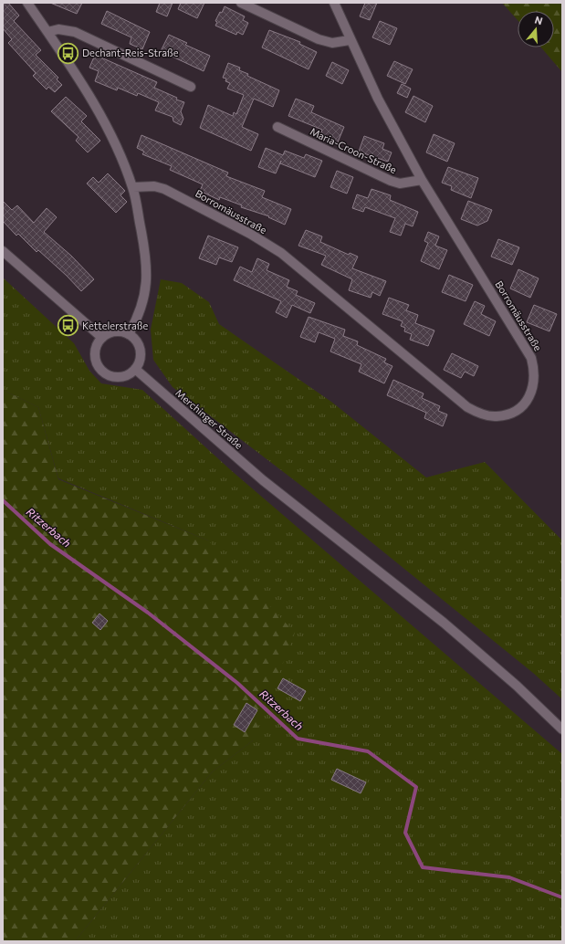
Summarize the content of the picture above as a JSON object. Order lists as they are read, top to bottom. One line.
{"streets":{"street":["Maria-Croon-Straße","Borromäusstraße","Merchinger Straße"]},"crossings":[["Maria-Croon-Straße","Borromäusstraße"]],"water":["Ritzerbach"],"places":{"bus stop":["Dechant-Reis-Straße","Kettelerstraße"]},"north":"top"}
